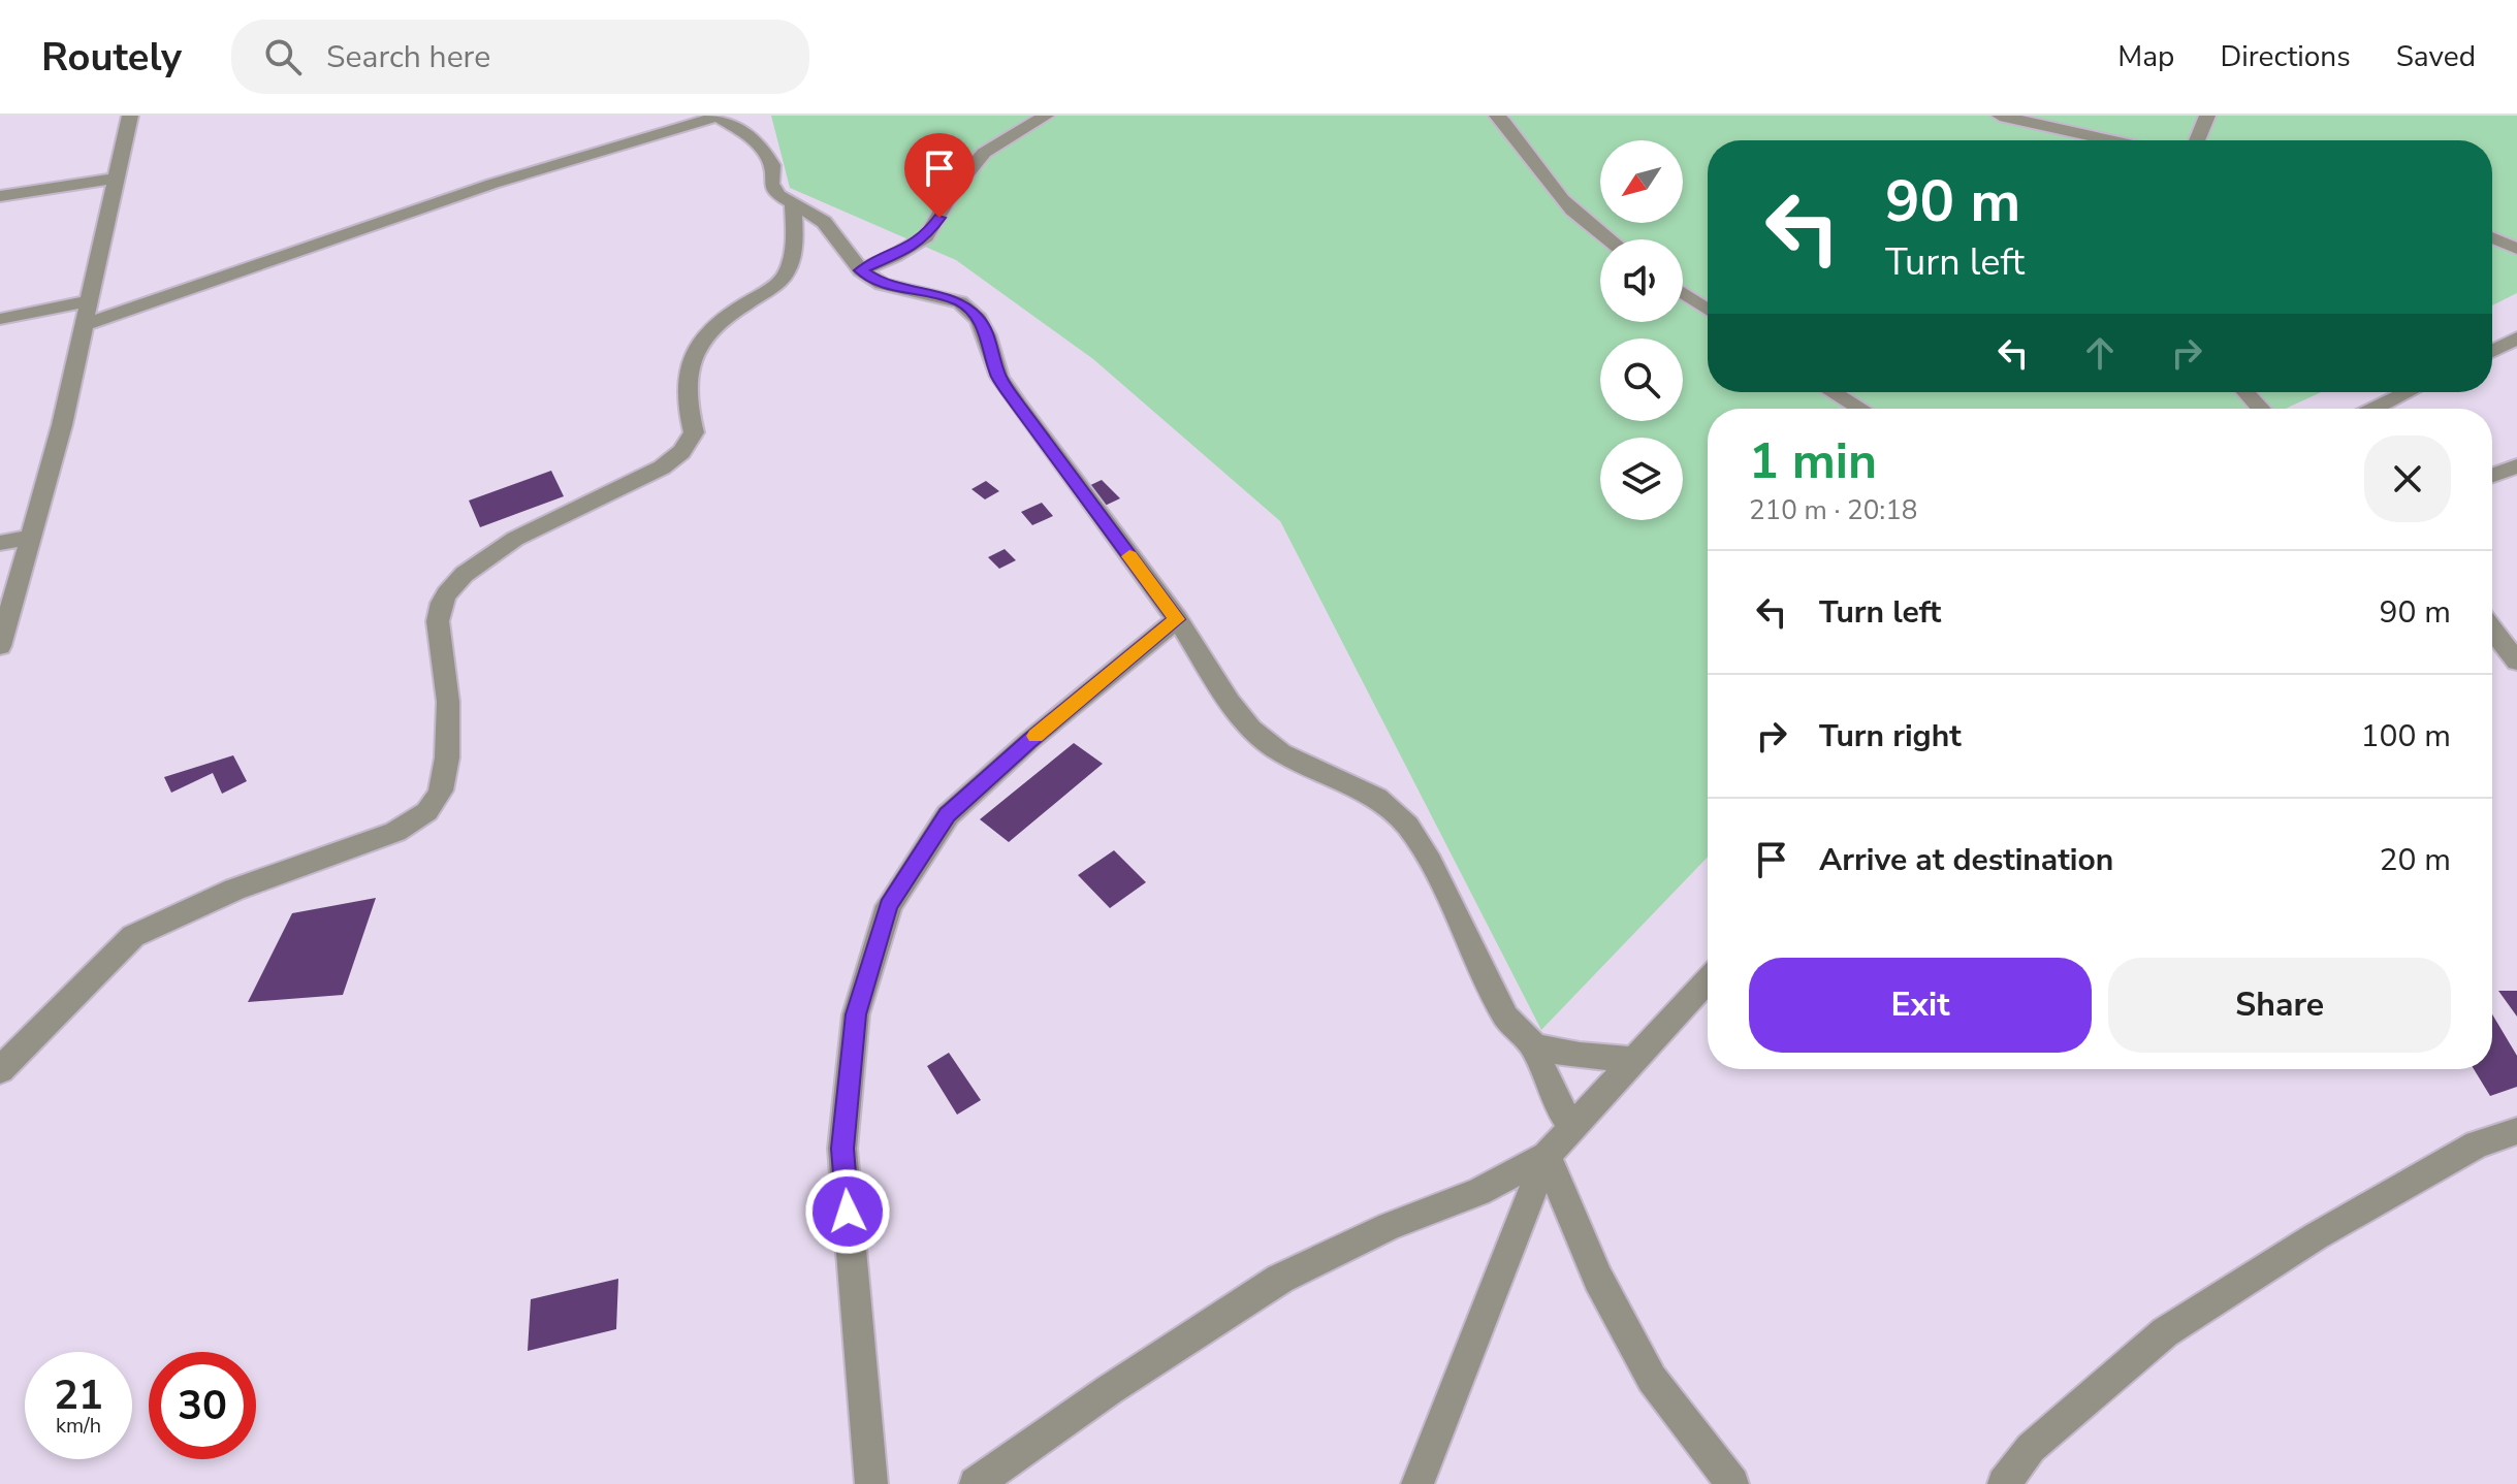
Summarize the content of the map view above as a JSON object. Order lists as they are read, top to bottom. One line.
{"north":"bottom left","page":{"header":"Routely","search":"Search here","nav":["Map","Directions","Saved"],"turn":["90 m","Turn left"],"heading":["1 min","210 m · 20:18"],"list":[{"name":"Turn left","value":"90 m"},{"name":"Turn right","value":"100 m"},{"name":"Arrive at destination","value":"20 m"}],"buttons":["Exit","Share"],"speed":"21 km/h","limit":"30"}}
